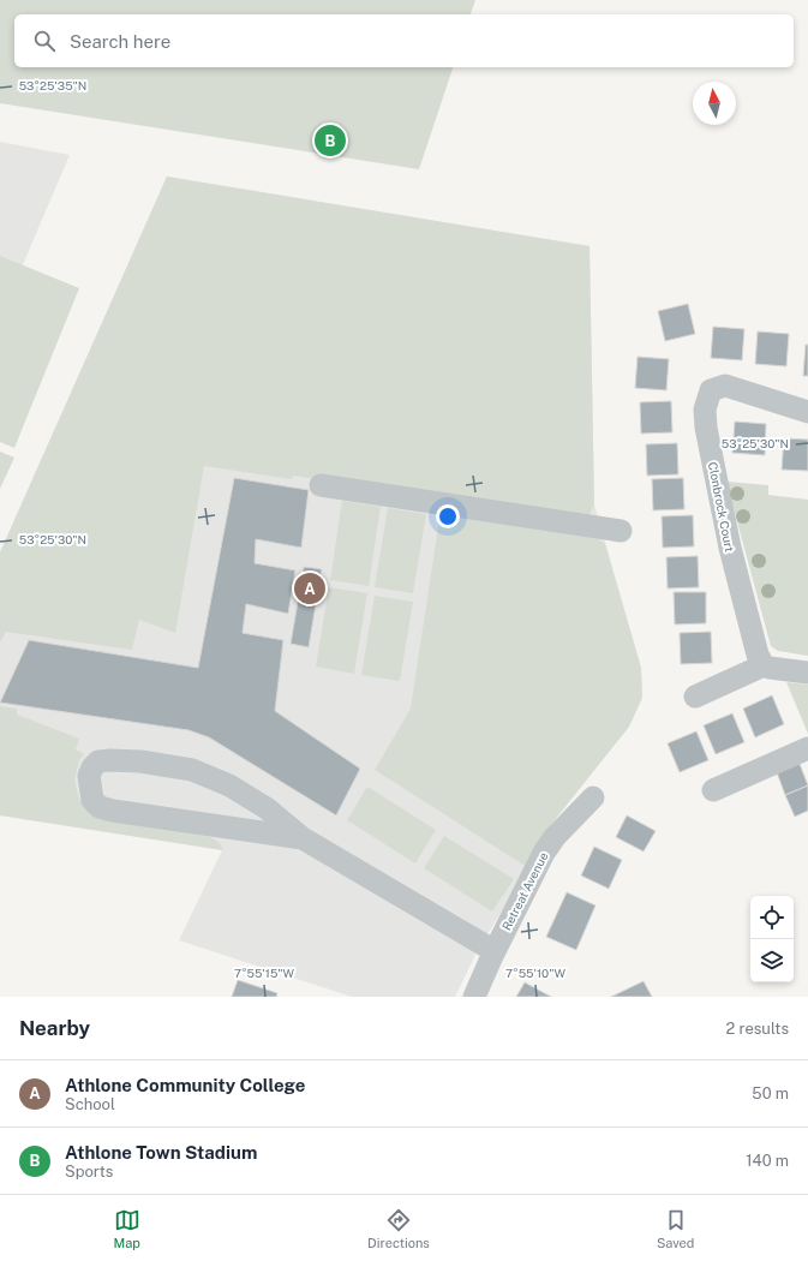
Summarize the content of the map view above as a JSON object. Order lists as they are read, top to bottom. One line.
{"streets":{"street":["Clonbrock Court","Retreat Avenue"]},"north":"top","page":{"search":"Search here","pins":["B","A"],"heading":["Nearby","2 results"],"list":[{"mark":"A","name":"Athlone Community College","note":"School","value":"50 m"},{"mark":"B","name":"Athlone Town Stadium","note":"Sports","value":"140 m"}],"nav":["Map","Directions","Saved"]},"coordinates":["53°25'35\"N","53°25'30\"N","7°55'15\"W","7°55'10\"W"]}
